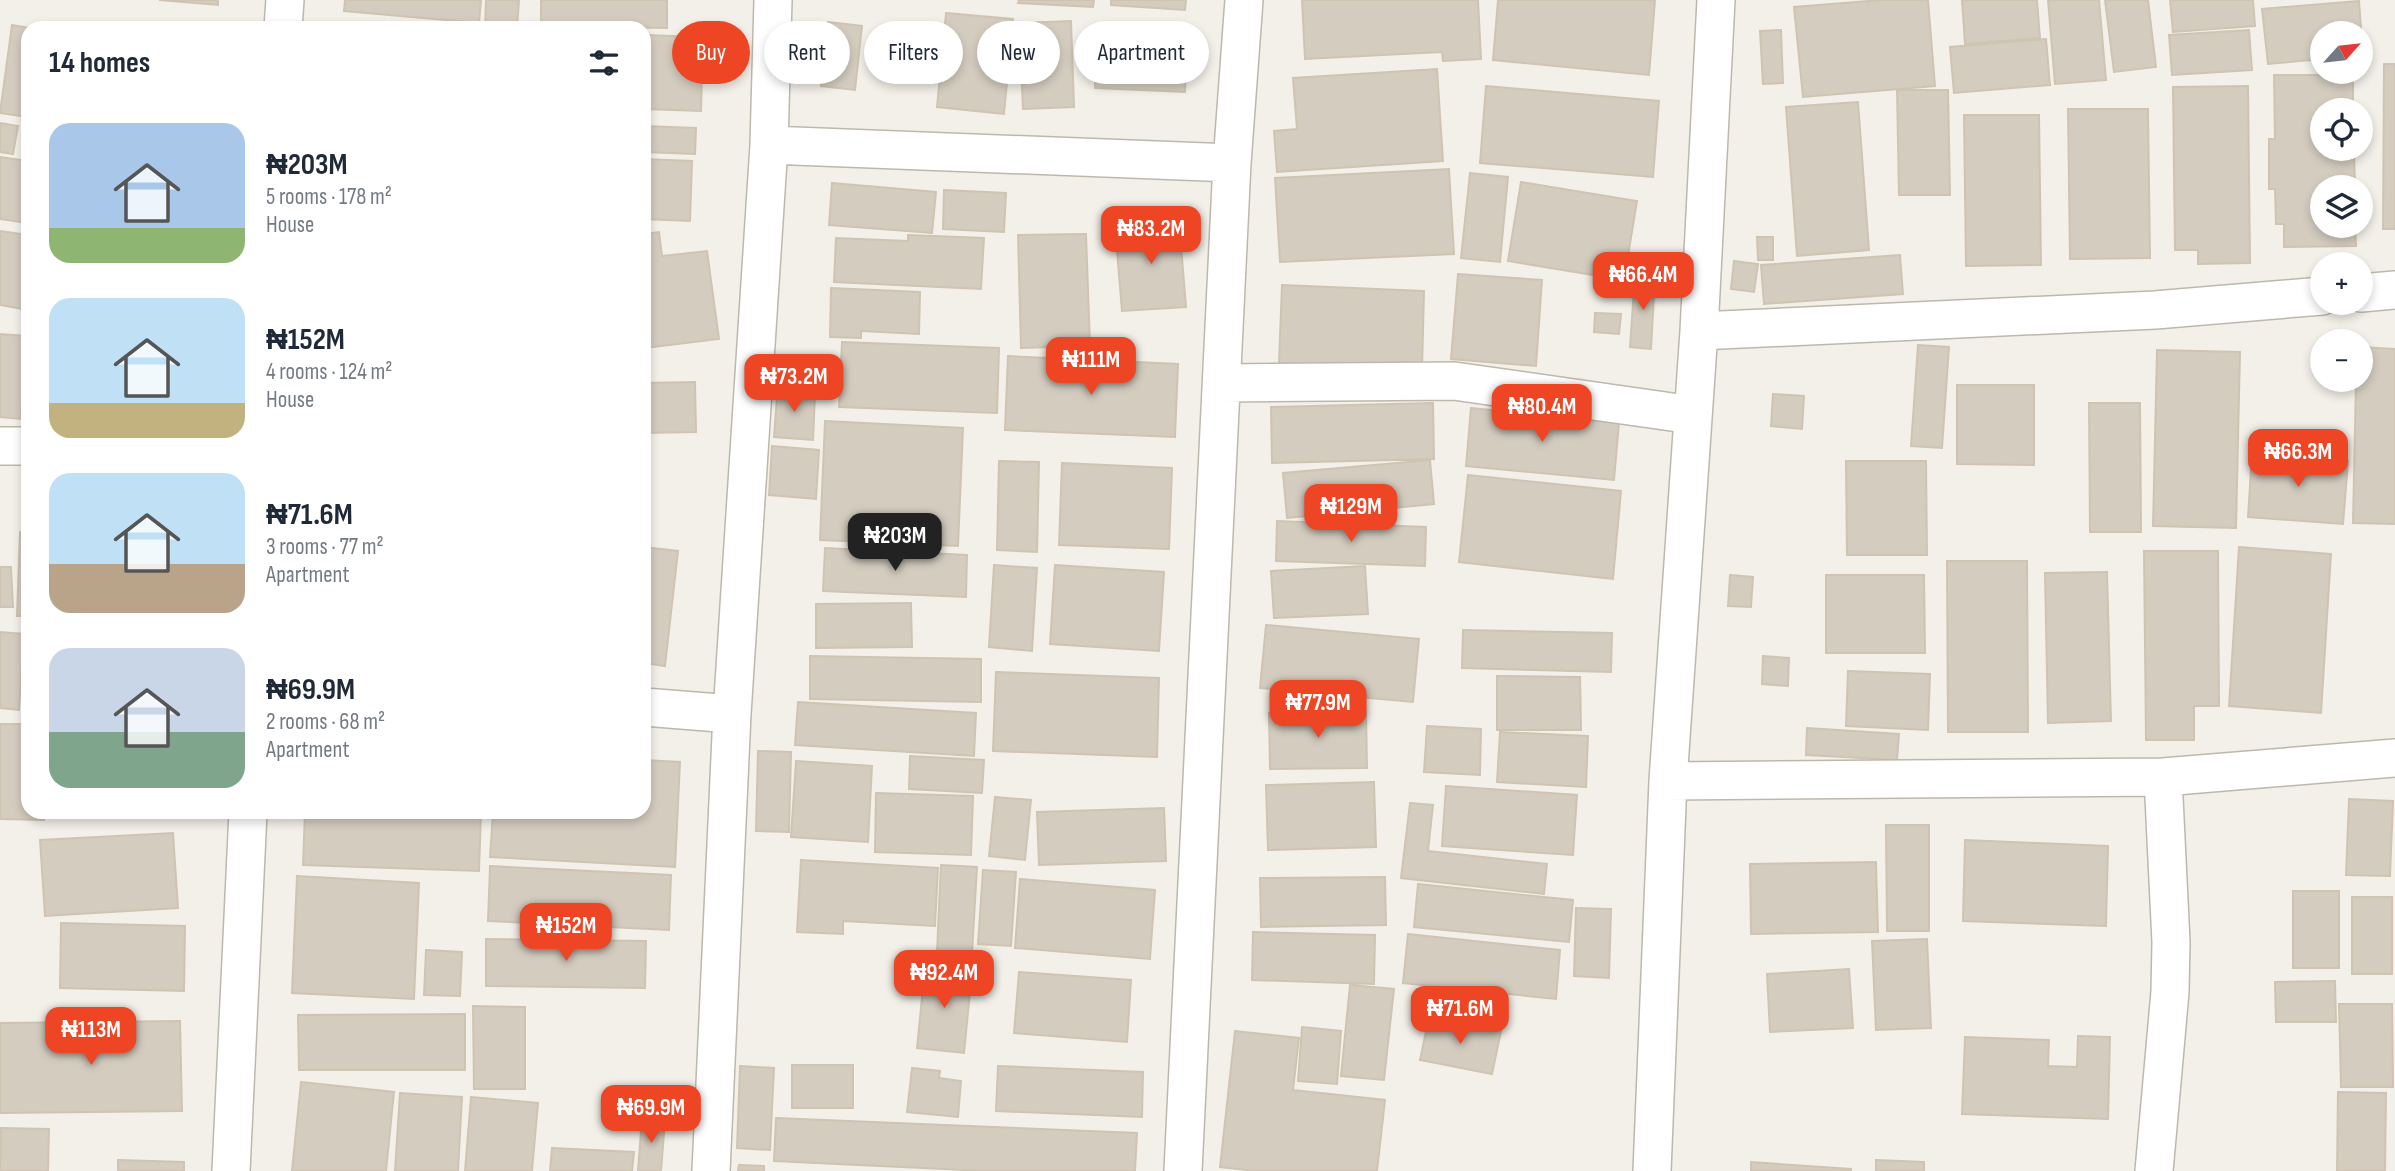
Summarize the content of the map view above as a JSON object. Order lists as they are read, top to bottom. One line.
{"north":"top right","page":{"map_buttons":["+","−"],"chip":["Buy","Rent","Filters","New","Apartment"],"heading":"14 homes","list":[{"name":"₦203M","note":"5 rooms · 178 m² · House"},{"name":"₦152M","note":"4 rooms · 124 m² · House"},{"name":"₦71.6M","note":"3 rooms · 77 m² · Apartment"},{"name":"₦69.9M","note":"2 rooms · 68 m² · Apartment"}],"price":["₦83.2M","₦66.4M","₦111M","₦73.2M","₦80.4M","₦66.3M","₦129M","₦203M","₦77.9M","₦152M","₦92.4M","₦71.6M","₦113M","₦69.9M"]}}
